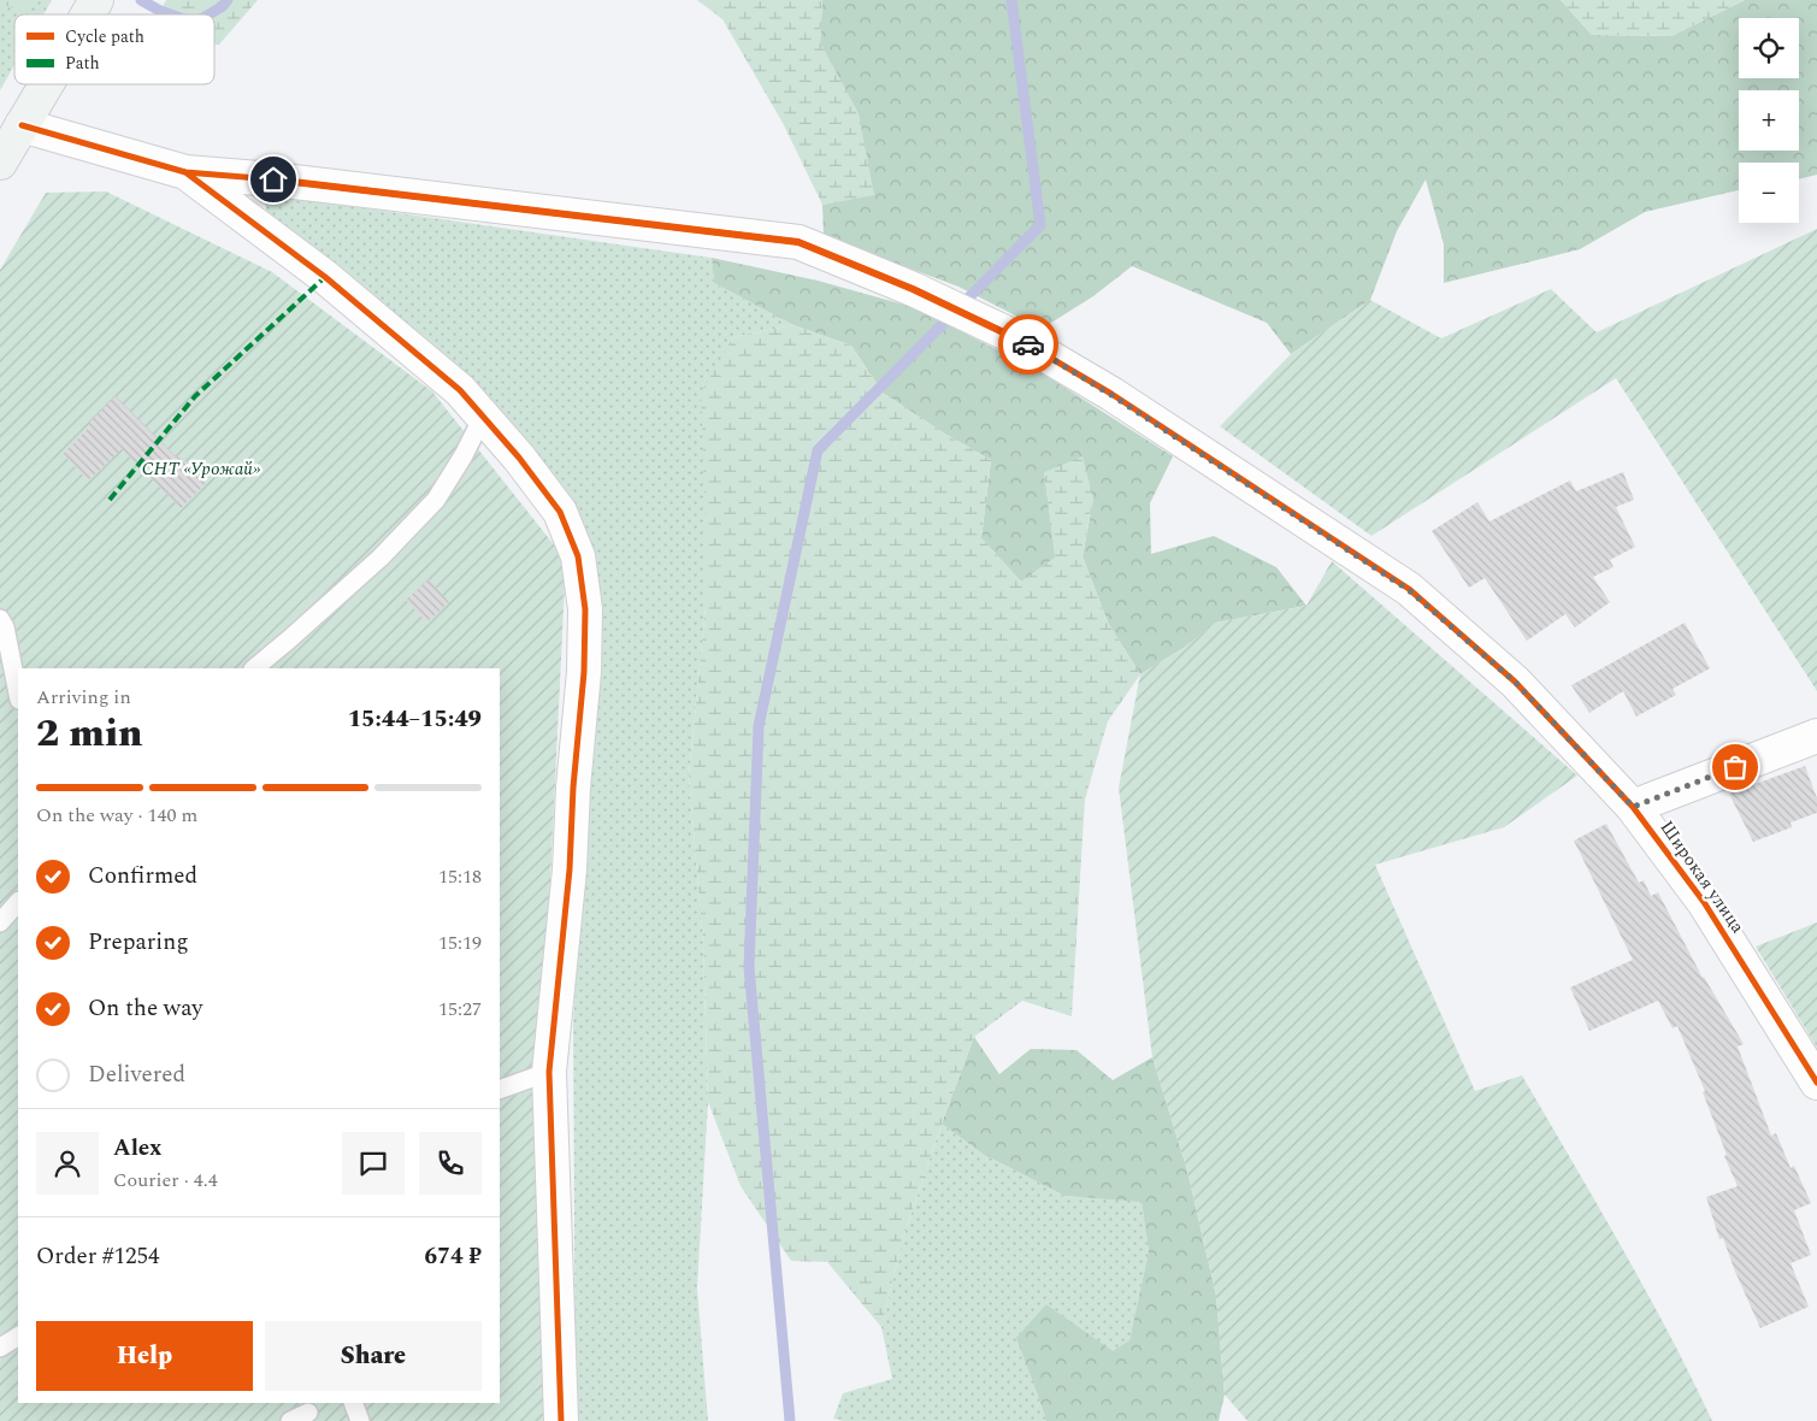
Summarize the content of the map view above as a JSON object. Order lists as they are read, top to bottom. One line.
{"streets":{"street":["Широкая улица"]},"parks":["СНТ «Урожай»"],"legend":["Cycle path","Path"],"page":{"map_buttons":["+","−"],"heading":["2 min","Arriving in","15:44–15:49"],"panel":["Alex","Courier · 4.4","Order #1254","674 ₽"],"bar":"On the way · 140 m","list":[["Confirmed","15:18"],["Preparing","15:19"],["On the way","15:27"],"Delivered"],"buttons":["Help","Share"]}}
